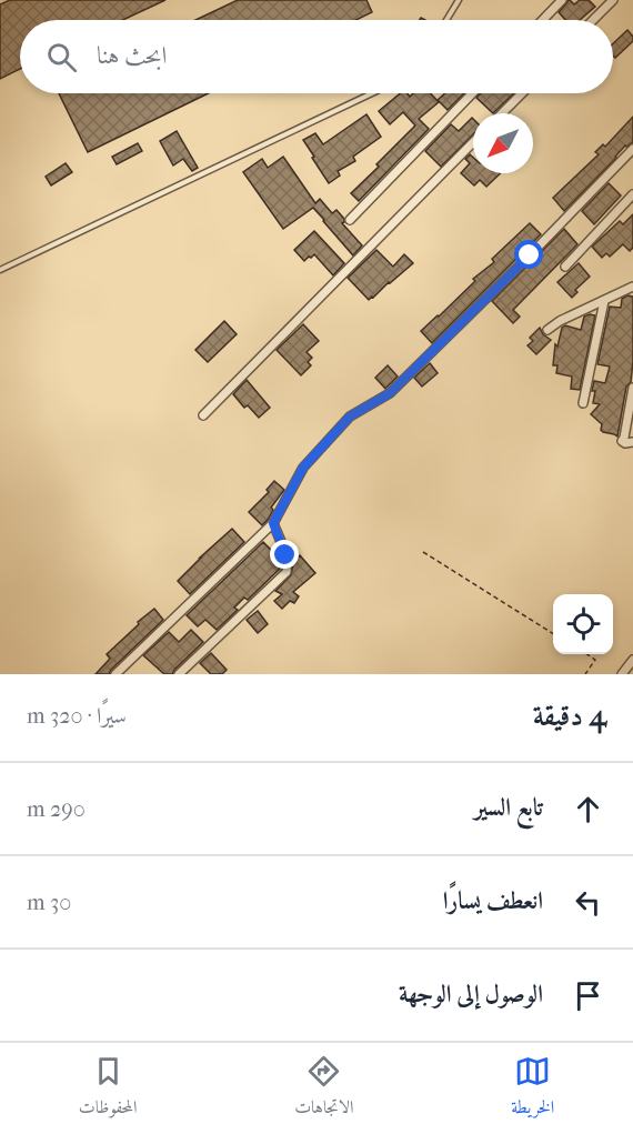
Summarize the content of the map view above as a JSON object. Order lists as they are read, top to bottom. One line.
{"north":"bottom left","page":{"search":"ابحث هنا","heading":["4 دقيقة","سيرًا · 320 m"],"list":[["تابع السير","290 m"],["انعطف يسارًا","30 m"],"الوصول إلى الوجهة"],"nav":["الخريطة","الاتجاهات","المحفوظات"]}}
